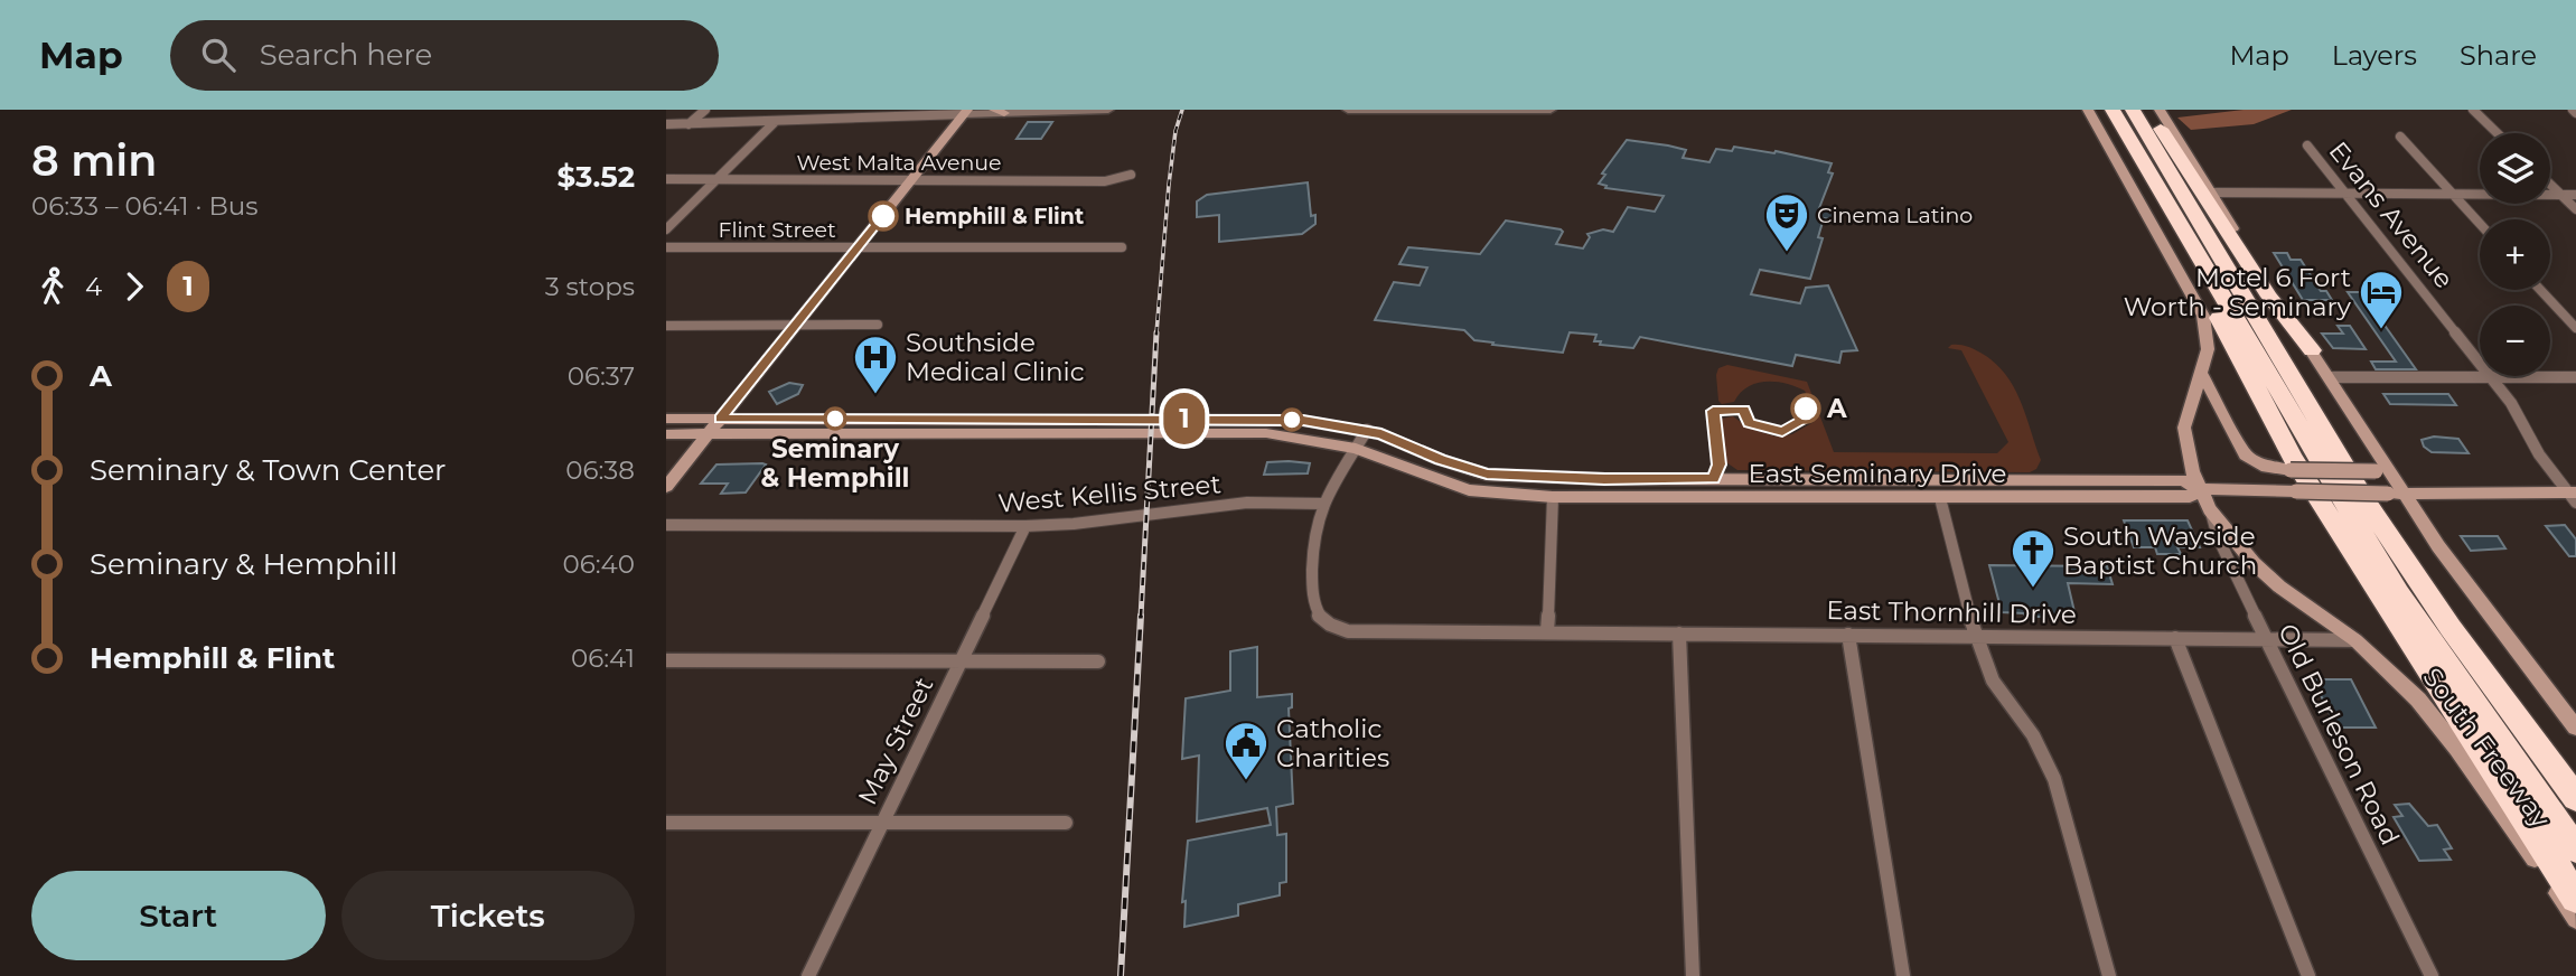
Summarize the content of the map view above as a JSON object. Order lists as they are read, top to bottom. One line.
{"streets":{"highway":["South Freeway"],"main road":["East Seminary Drive"],"street":["West Malta Avenue","Evans Avenue","Flint Street","West Kellis Street","East Thornhill Drive","Old Burleson Road","May Street"]},"crossings":[["Evans Avenue","East Seminary Drive"],["East Seminary Drive","South Freeway"],["West Kellis Street","East Thornhill Drive"],["West Kellis Street","May Street"],["East Thornhill Drive","Old Burleson Road"],["East Thornhill Drive","South Freeway"],["Old Burleson Road","South Freeway"]],"places":{"other":["Hemphill & Flint","A","Seminary & Hemphill"],"theatre":["Cinema Latino"],"hotel":["Motel 6 Fort Worth - Seminary"],"hospital":["Southside Medical Clinic"],"church":["South Wayside Baptist Church"],"public building":["Catholic Charities"]},"lines":["bus line 1"],"page":{"header":"Map","search":"Search here","nav":["Map","Layers","Share"],"heading":["8 min","06:33 – 06:41 · Bus","$3.52"],"on_map":"1","map_buttons":["+","−"],"legs":["4","1","3 stops"],"list":[{"name":"A","value":"06:37"},{"name":"Seminary & Town Center","value":"06:38"},{"name":"Seminary & Hemphill","value":"06:40"},{"name":"Hemphill & Flint","value":"06:41"}],"buttons":["Start","Tickets"]}}
